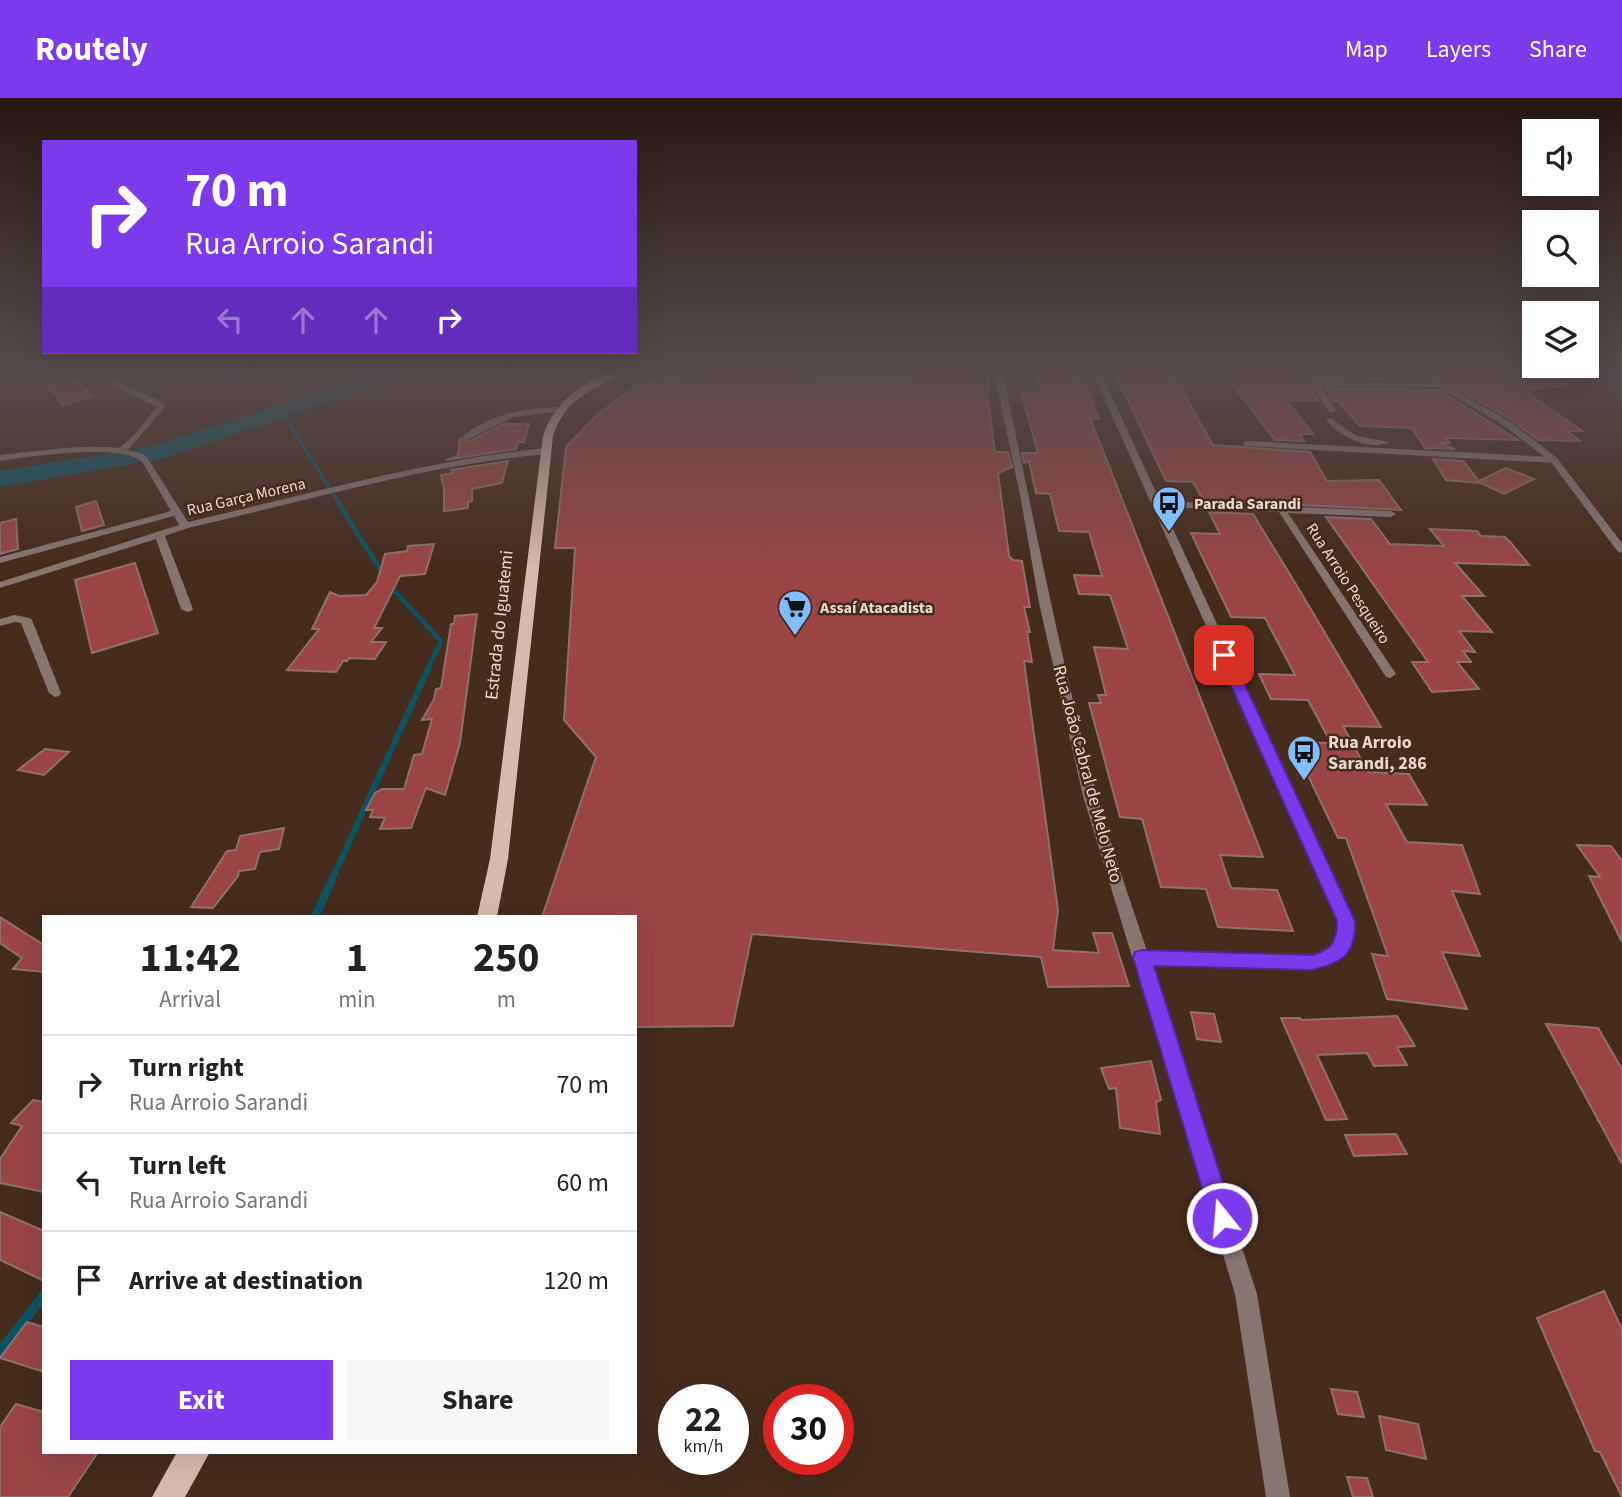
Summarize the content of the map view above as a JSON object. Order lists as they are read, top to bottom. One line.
{"streets":{"main road":["Estrada do Iguatemi"],"street":["Rua Garça Morena","Rua Arroio Pesqueiro","Rua João Cabral de Melo Neto"]},"crossings":[["Rua Garça Morena","Estrada do Iguatemi"]],"places":{"bus stop":["Parada Sarandi","Rua Arroio Sarandi, 286"],"supermarket":["Assaí Atacadista"]},"page":{"header":"Routely","nav":["Map","Layers","Share"],"turn":["70 m","Rua Arroio Sarandi"],"eta":["11:42","Arrival","1","min","250","m"],"list":[{"name":"Turn right","note":"Rua Arroio Sarandi","value":"70 m"},{"name":"Turn left","note":"Rua Arroio Sarandi","value":"60 m"},{"name":"Arrive at destination","value":"120 m"}],"buttons":["Exit","Share"],"speed":"22 km/h","limit":"30"}}
